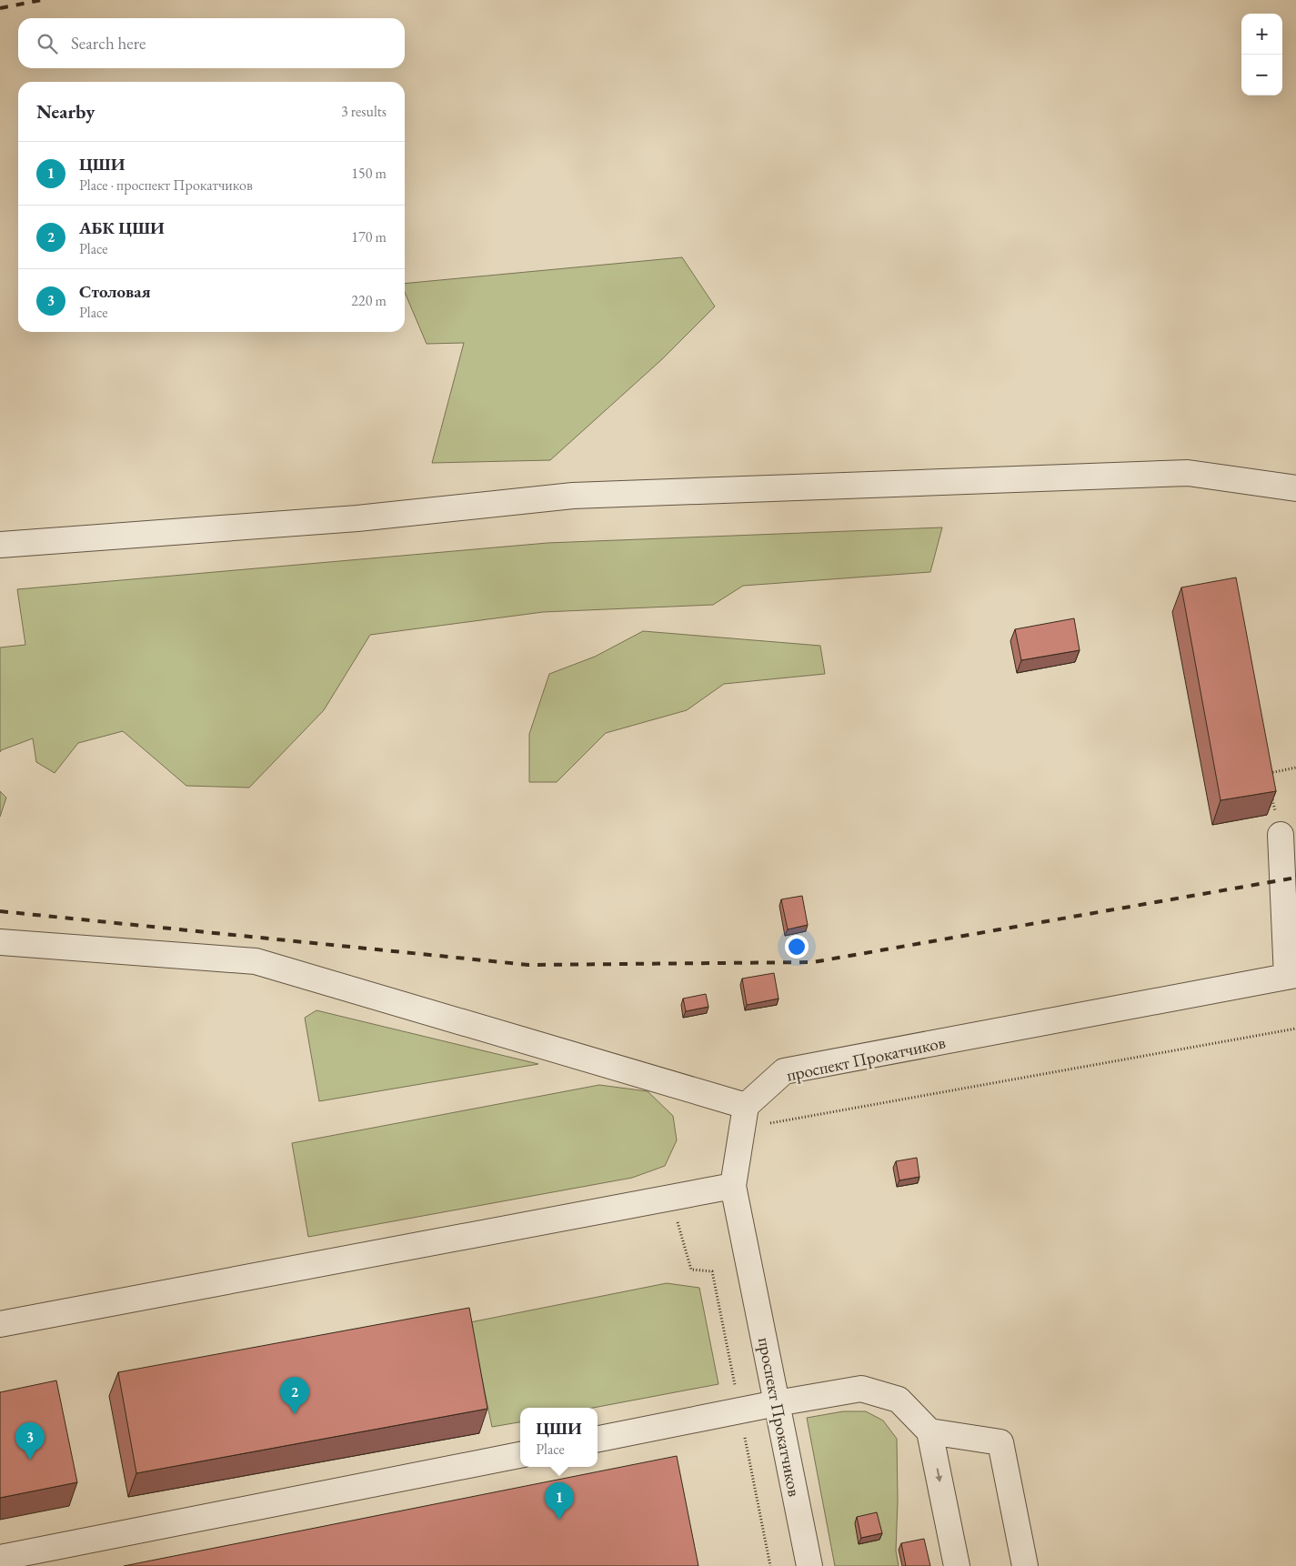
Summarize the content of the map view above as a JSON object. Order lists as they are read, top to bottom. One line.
{"streets":{"street":["проспект Прокатчиков"]},"page":{"map_buttons":["+","−"],"search":"Search here","heading":["Nearby","3 results"],"list":[{"mark":"1","name":"ЦШИ","note":"Place · проспект Прокатчиков","value":"150 m"},{"mark":"2","name":"АБК ЦШИ","note":"Place","value":"170 m"},{"mark":"3","name":"Столовая","note":"Place","value":"220 m"}],"pins":["2","3","1"],"popup":["ЦШИ","Place"]}}
